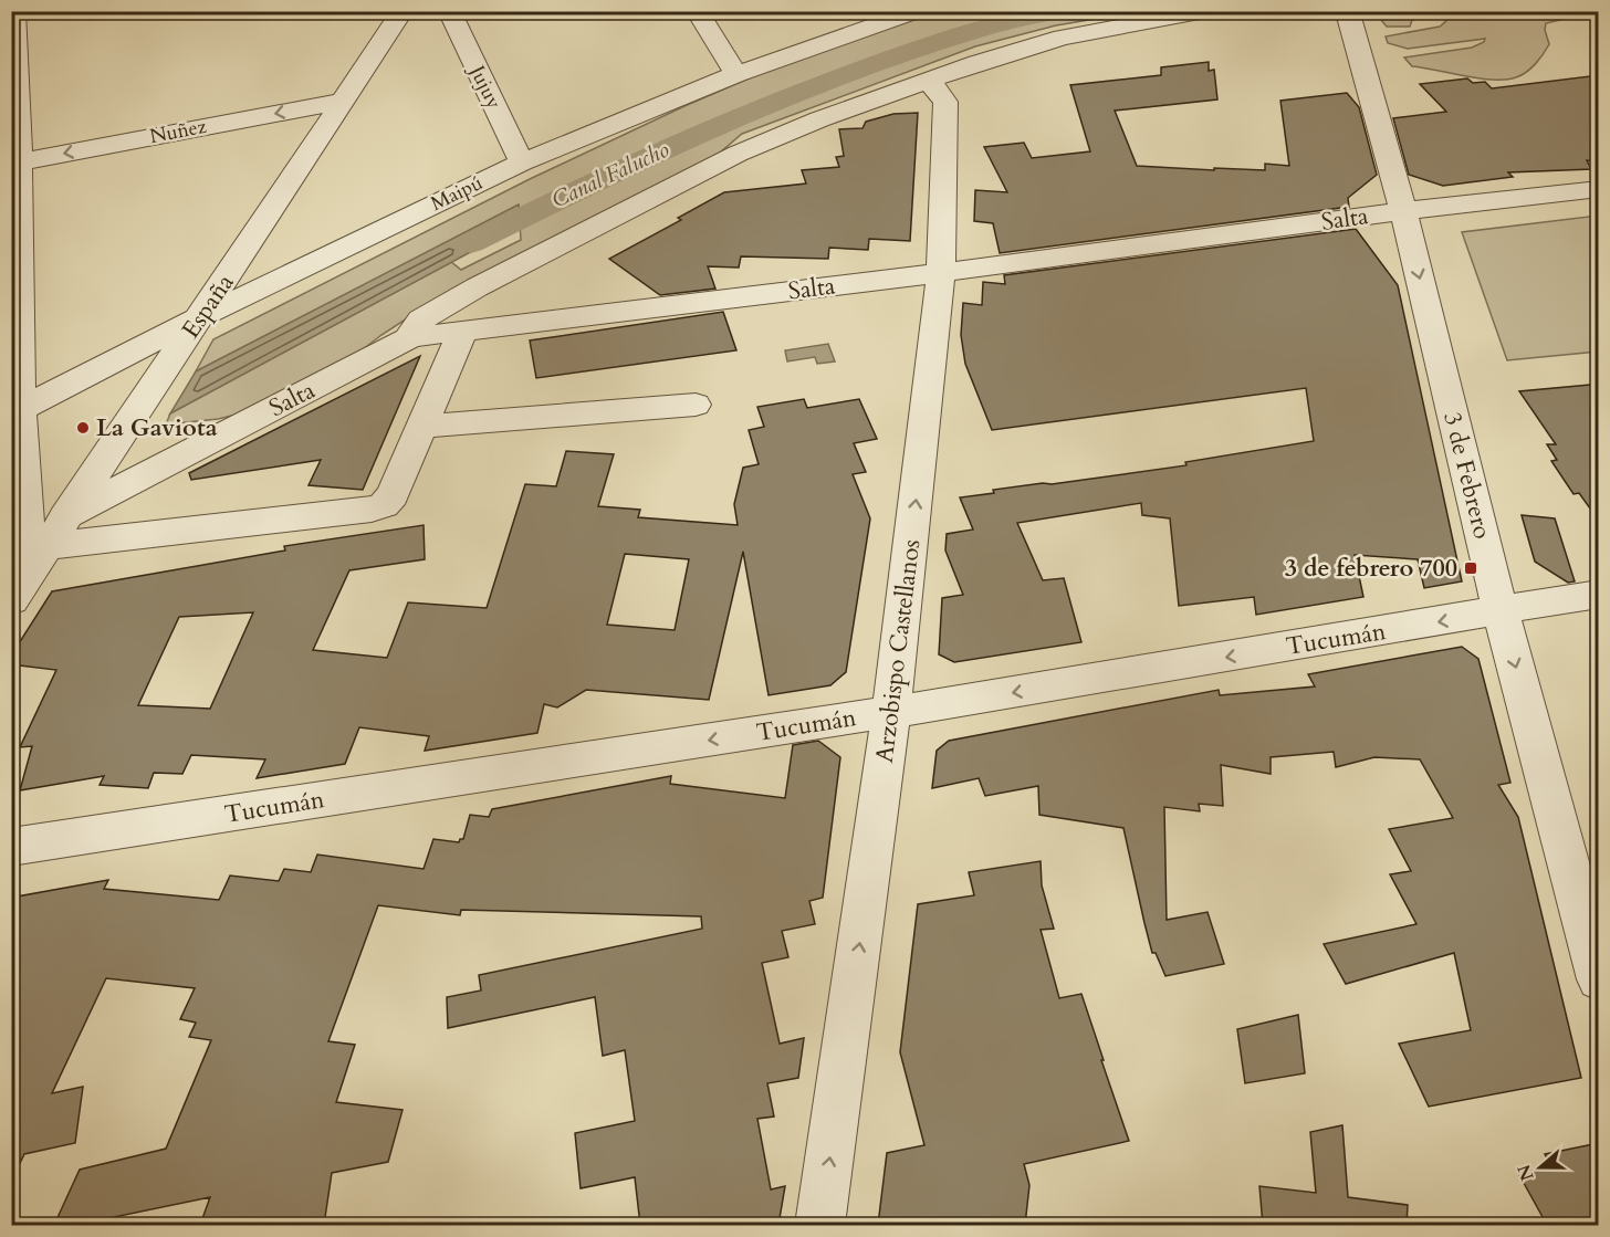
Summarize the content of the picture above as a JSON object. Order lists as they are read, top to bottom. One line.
{"streets":{"street":["Jujuy","Nuñez","Maipú","Salta","España","3 de Febrero","Tucumán","Arzobispo Castellanos"]},"crossings":[["Jujuy","Maipú"],["Nuñez","España"],["Maipú","España"],["Salta","España"],["Salta","3 de Febrero"],["Salta","Arzobispo Castellanos"],["3 de Febrero","Tucumán"],["Tucumán","Arzobispo Castellanos"]],"one_way":["Nuñez","3 de Febrero","Tucumán","Arzobispo Castellanos"],"water":["Canal Falucho"],"places":{"other":["La Gaviota"],"transit":["3 de febrero 700"]},"north":"left"}
